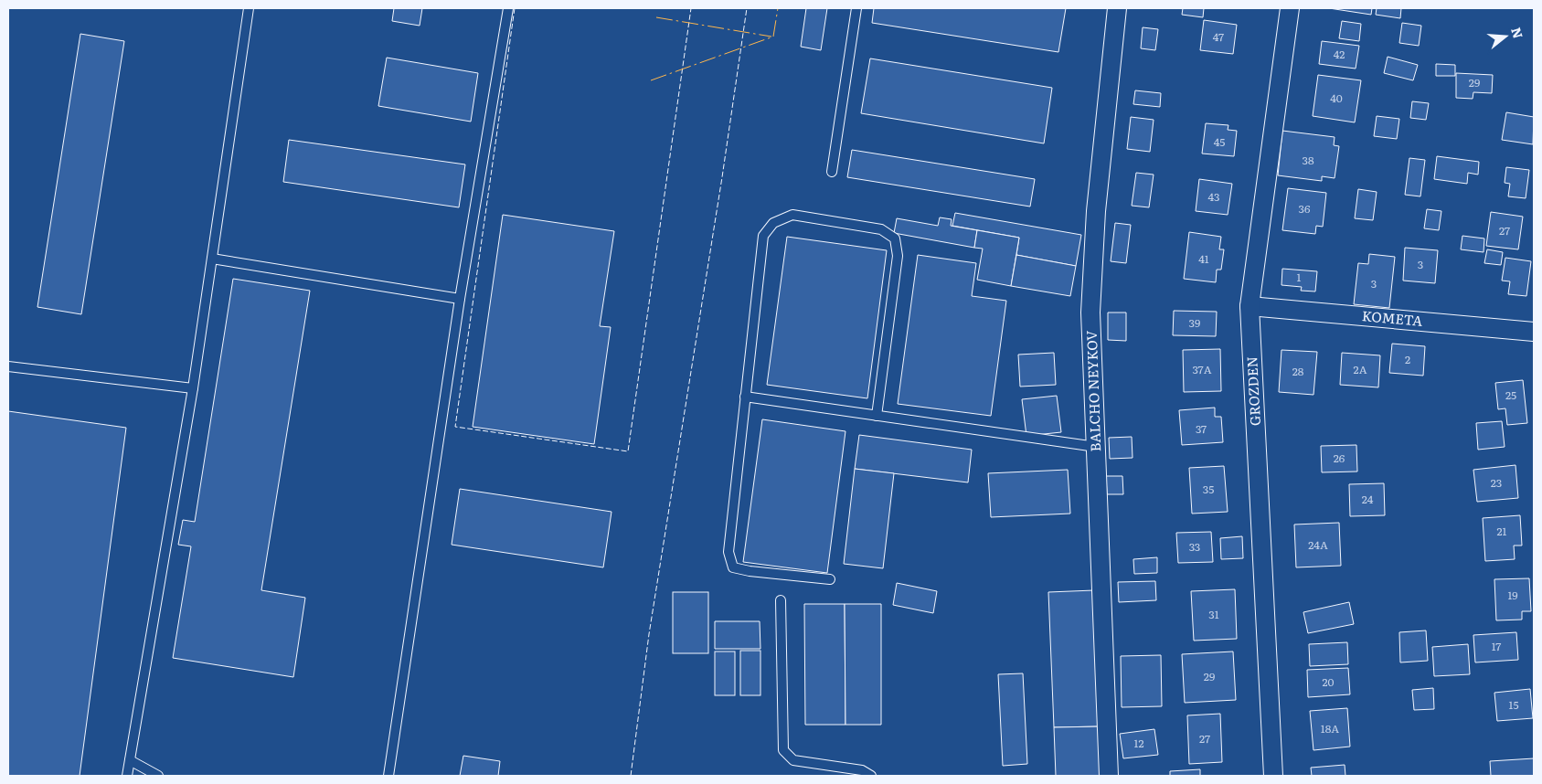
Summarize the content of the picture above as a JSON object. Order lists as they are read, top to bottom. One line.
{"streets":{"street":["KOMETA","BALCHO NEYKOV","GROZDEN"]},"crossings":[["KOMETA","GROZDEN"]],"house_numbers":["47","42","29","40","45","38","43","36","27","41","3","1","3","39","2","37А","2А","28","25","37","26","23","35","24","21","24А","33","19","31","17","29","20","15","18А","27","12"],"north":"right"}
